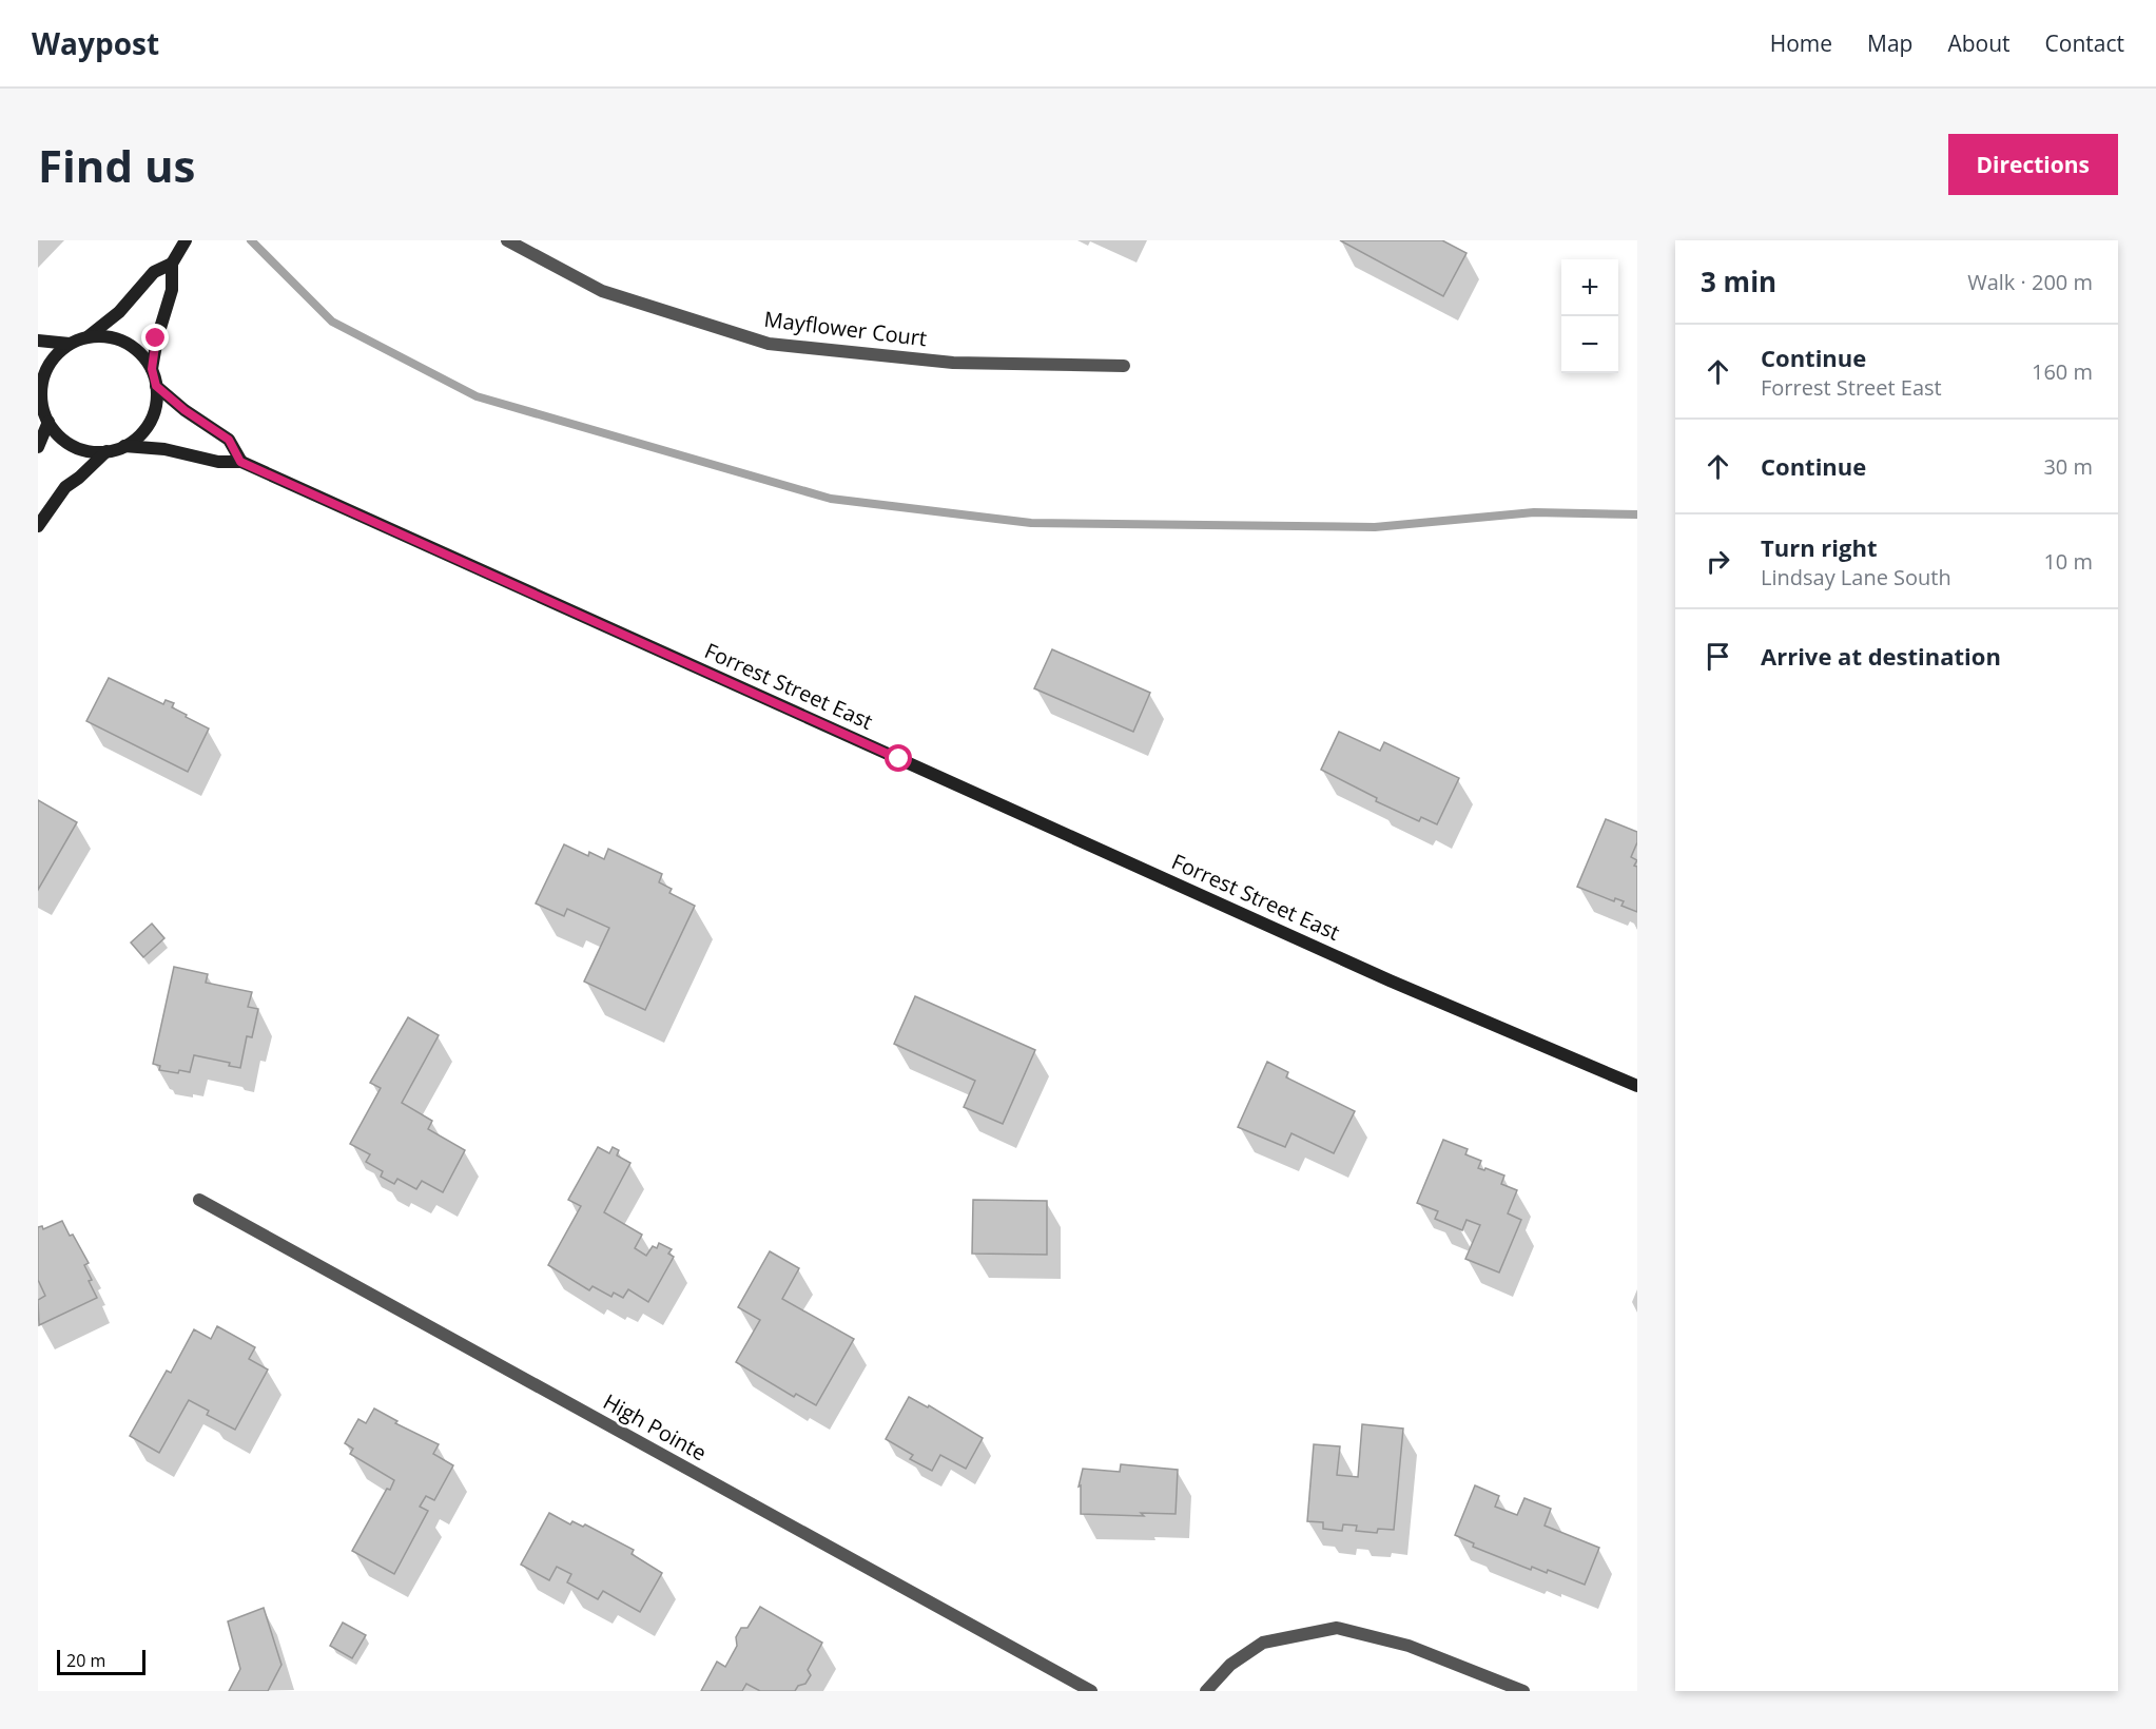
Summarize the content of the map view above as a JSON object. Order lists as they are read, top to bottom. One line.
{"streets":{"street":["Mayflower Court","Forrest Street East","High Pointe"]},"scale_bar":"20 m","page":{"header":"Waypost","nav":["Home","Map","About","Contact"],"buttons":"Directions","title":"Find us","heading":["3 min","Walk · 200 m"],"map_buttons":["+","−"],"list":[["Continue","Forrest Street East","160 m"],["Continue","30 m"],["Turn right","Lindsay Lane South","10 m"],"Arrive at destination"],"scale":"20 m"}}
